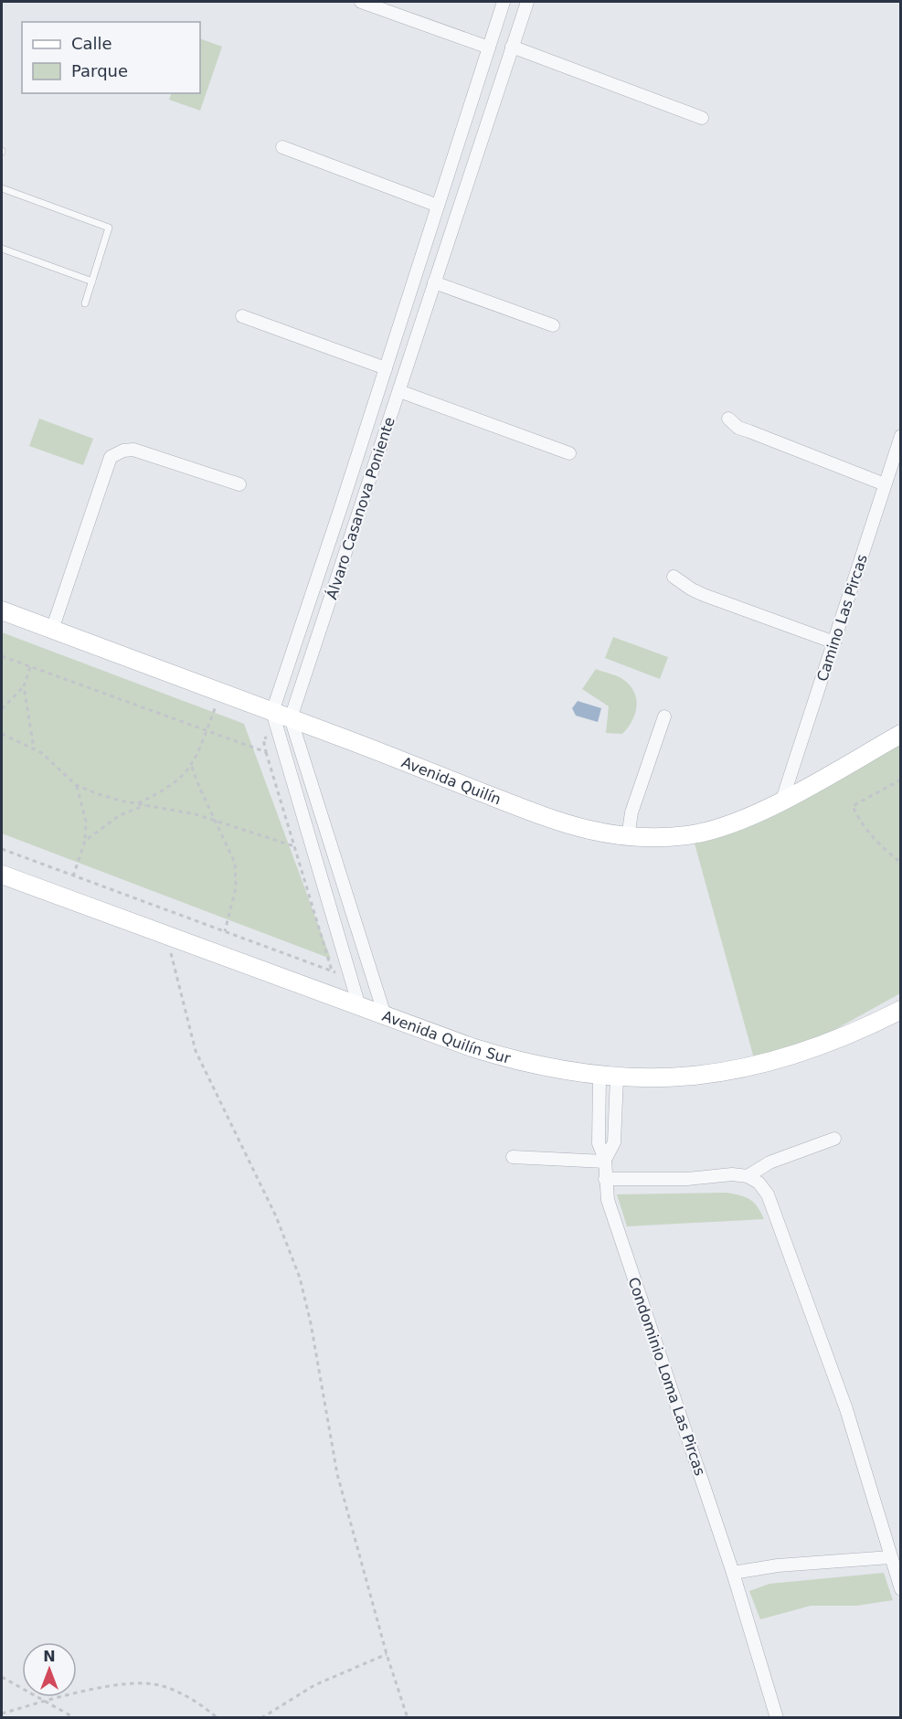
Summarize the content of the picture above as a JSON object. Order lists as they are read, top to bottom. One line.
{"streets":{"street":["Álvaro Casanova Poniente","Camino Las Pircas","Avenida Quilín","Avenida Quilín Sur","Condominio Loma Las Pircas"]},"crossings":[["Álvaro Casanova Poniente","Avenida Quilín"],["Camino Las Pircas","Avenida Quilín"],["Avenida Quilín Sur","Condominio Loma Las Pircas"]],"legend":["Calle","Parque"],"north":"top"}
